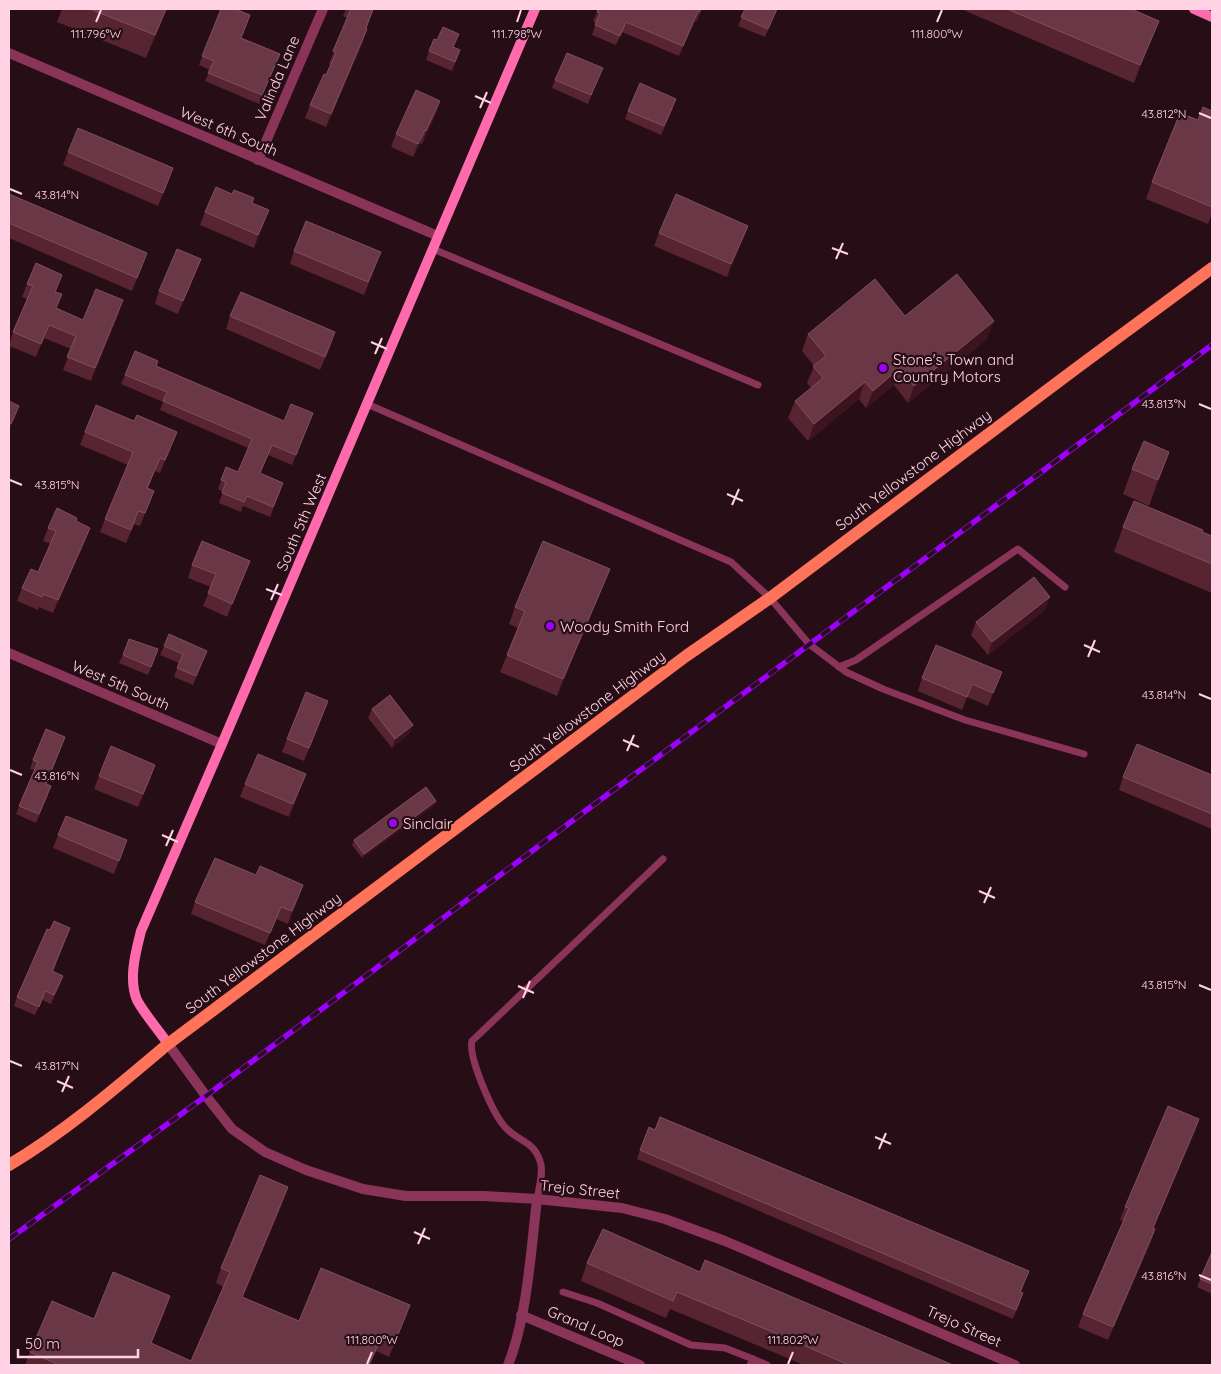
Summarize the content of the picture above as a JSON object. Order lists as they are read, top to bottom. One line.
{"streets":{"main road":["South Yellowstone Highway"],"street":["Valinda Lane","West 6th South","South 5th West","West 5th South","Trejo Street","Grand Loop"]},"crossings":[["Valinda Lane","West 6th South"],["West 6th South","South 5th West"],["South Yellowstone Highway","South 5th West"],["South Yellowstone Highway","Trejo Street"],["South 5th West","West 5th South"],["South 5th West","Trejo Street"]],"places":["Stone's Town and Country Motors","Woody Smith Ford","Sinclair"],"scale_bar":"50 m","coordinates":["111.796°W","111.798°W","111.800°W","43.812°N","43.814°N","43.813°N","43.815°N","43.816°N","43.817°N","111.802°W"]}
